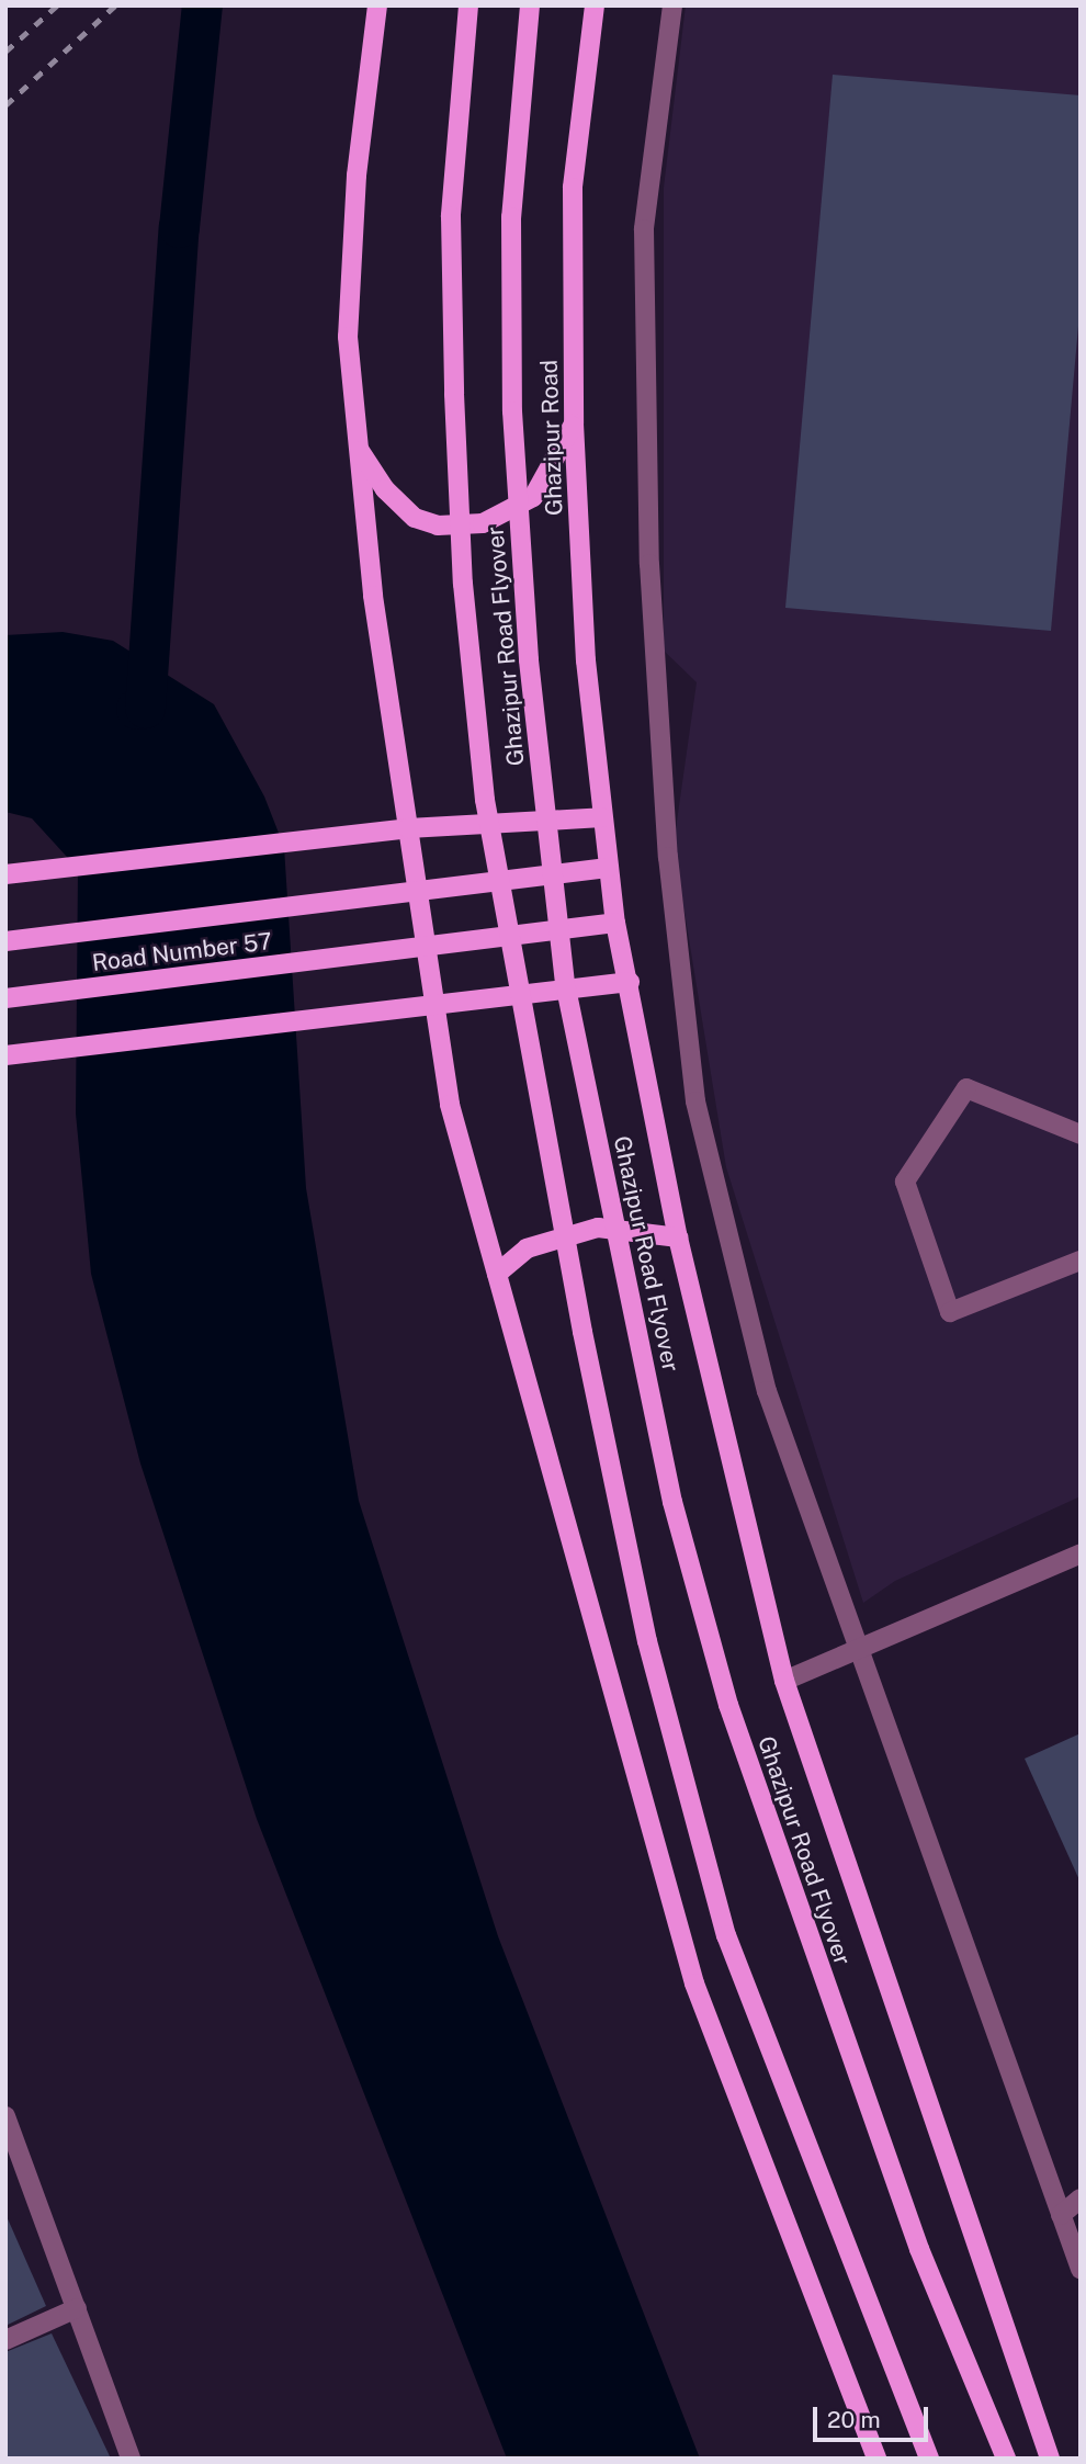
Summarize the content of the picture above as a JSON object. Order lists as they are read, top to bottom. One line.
{"streets":{"main road":["Ghazipur Road","Ghazipur Road Flyover","Road Number 57"]},"crossings":[["Ghazipur Road","Road Number 57"]],"scale_bar":"20 m"}
